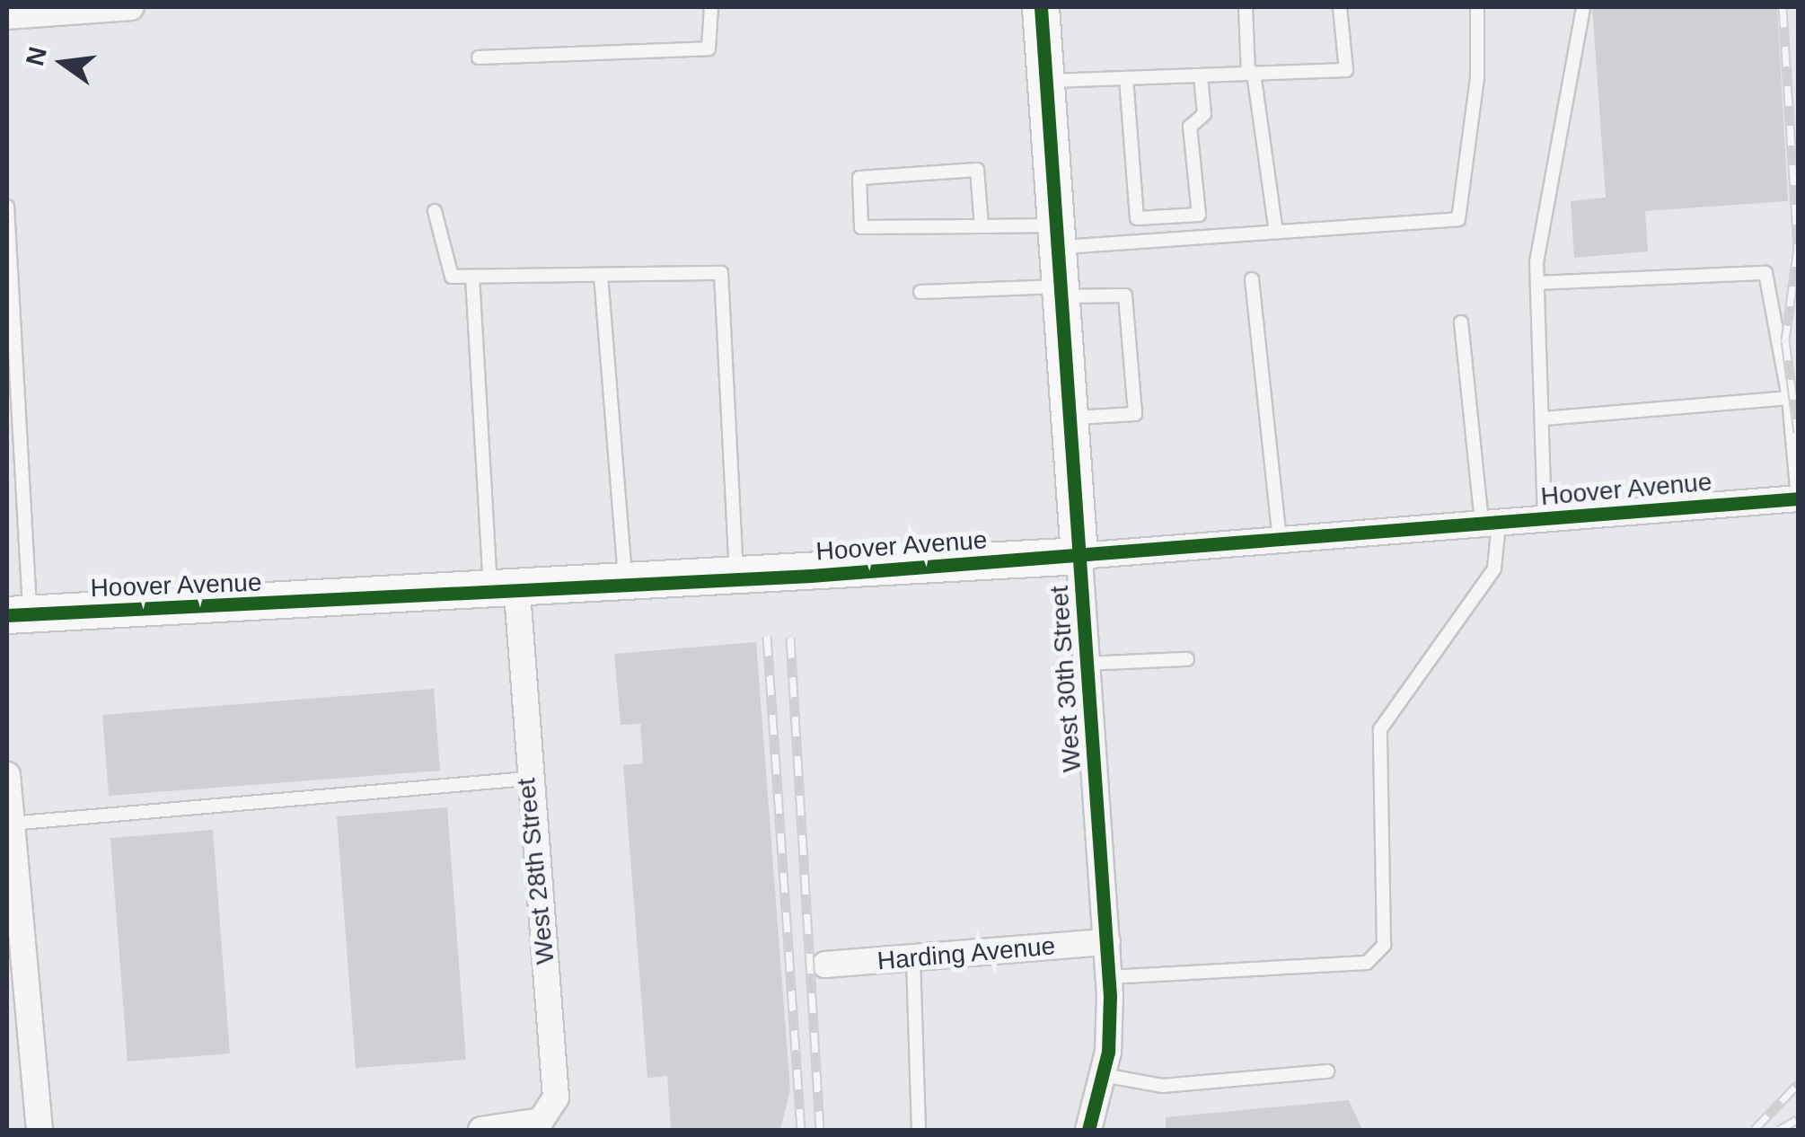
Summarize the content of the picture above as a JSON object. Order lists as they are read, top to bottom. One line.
{"streets":{"street":["Hoover Avenue","West 30th Street","West 28th Street","Harding Avenue"]},"crossings":[["Hoover Avenue","West 30th Street"],["Hoover Avenue","West 28th Street"],["West 30th Street","Harding Avenue"]],"north":"left"}
